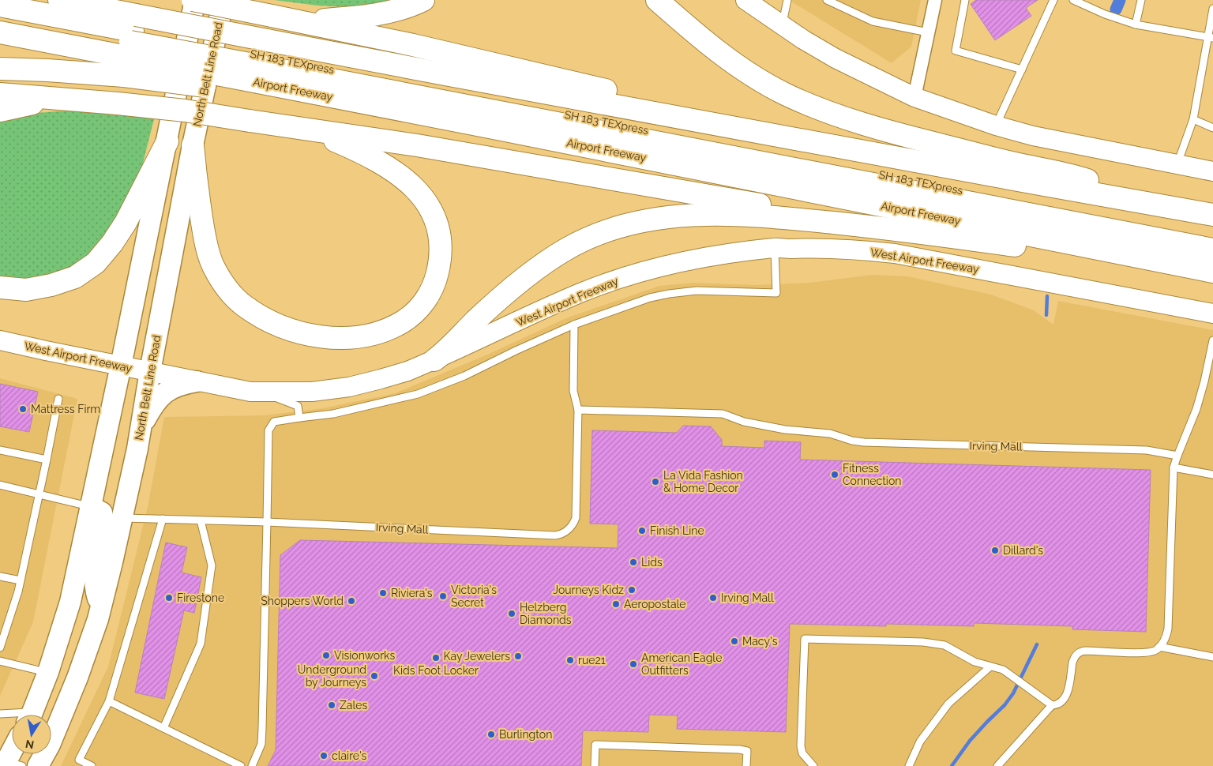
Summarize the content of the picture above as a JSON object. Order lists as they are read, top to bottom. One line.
{"streets":{"highway":["SH 183 TEXpress","Airport Freeway"],"main road":["North Belt Line Road","West Airport Freeway"],"lane":["Irving Mall"]},"crossings":[["SH 183 TEXpress","Airport Freeway"],["North Belt Line Road","West Airport Freeway"]],"places":["Mattress Firm","Fitness Connection","La Vida Fashion & Home Decor","Finish Line","Dillard's","Lids","Journeys Kidz","Riviera's","Victoria's Secret","Firestone","Irving Mall","Shoppers World","Aeropostale","Helzberg Diamonds","Macy's","Visionworks","Kay Jewelers","Kids Foot Locker","rue21","American Eagle Outfitters","Underground by Journeys","Zales","Burlington","claire's"],"north":"bottom"}
